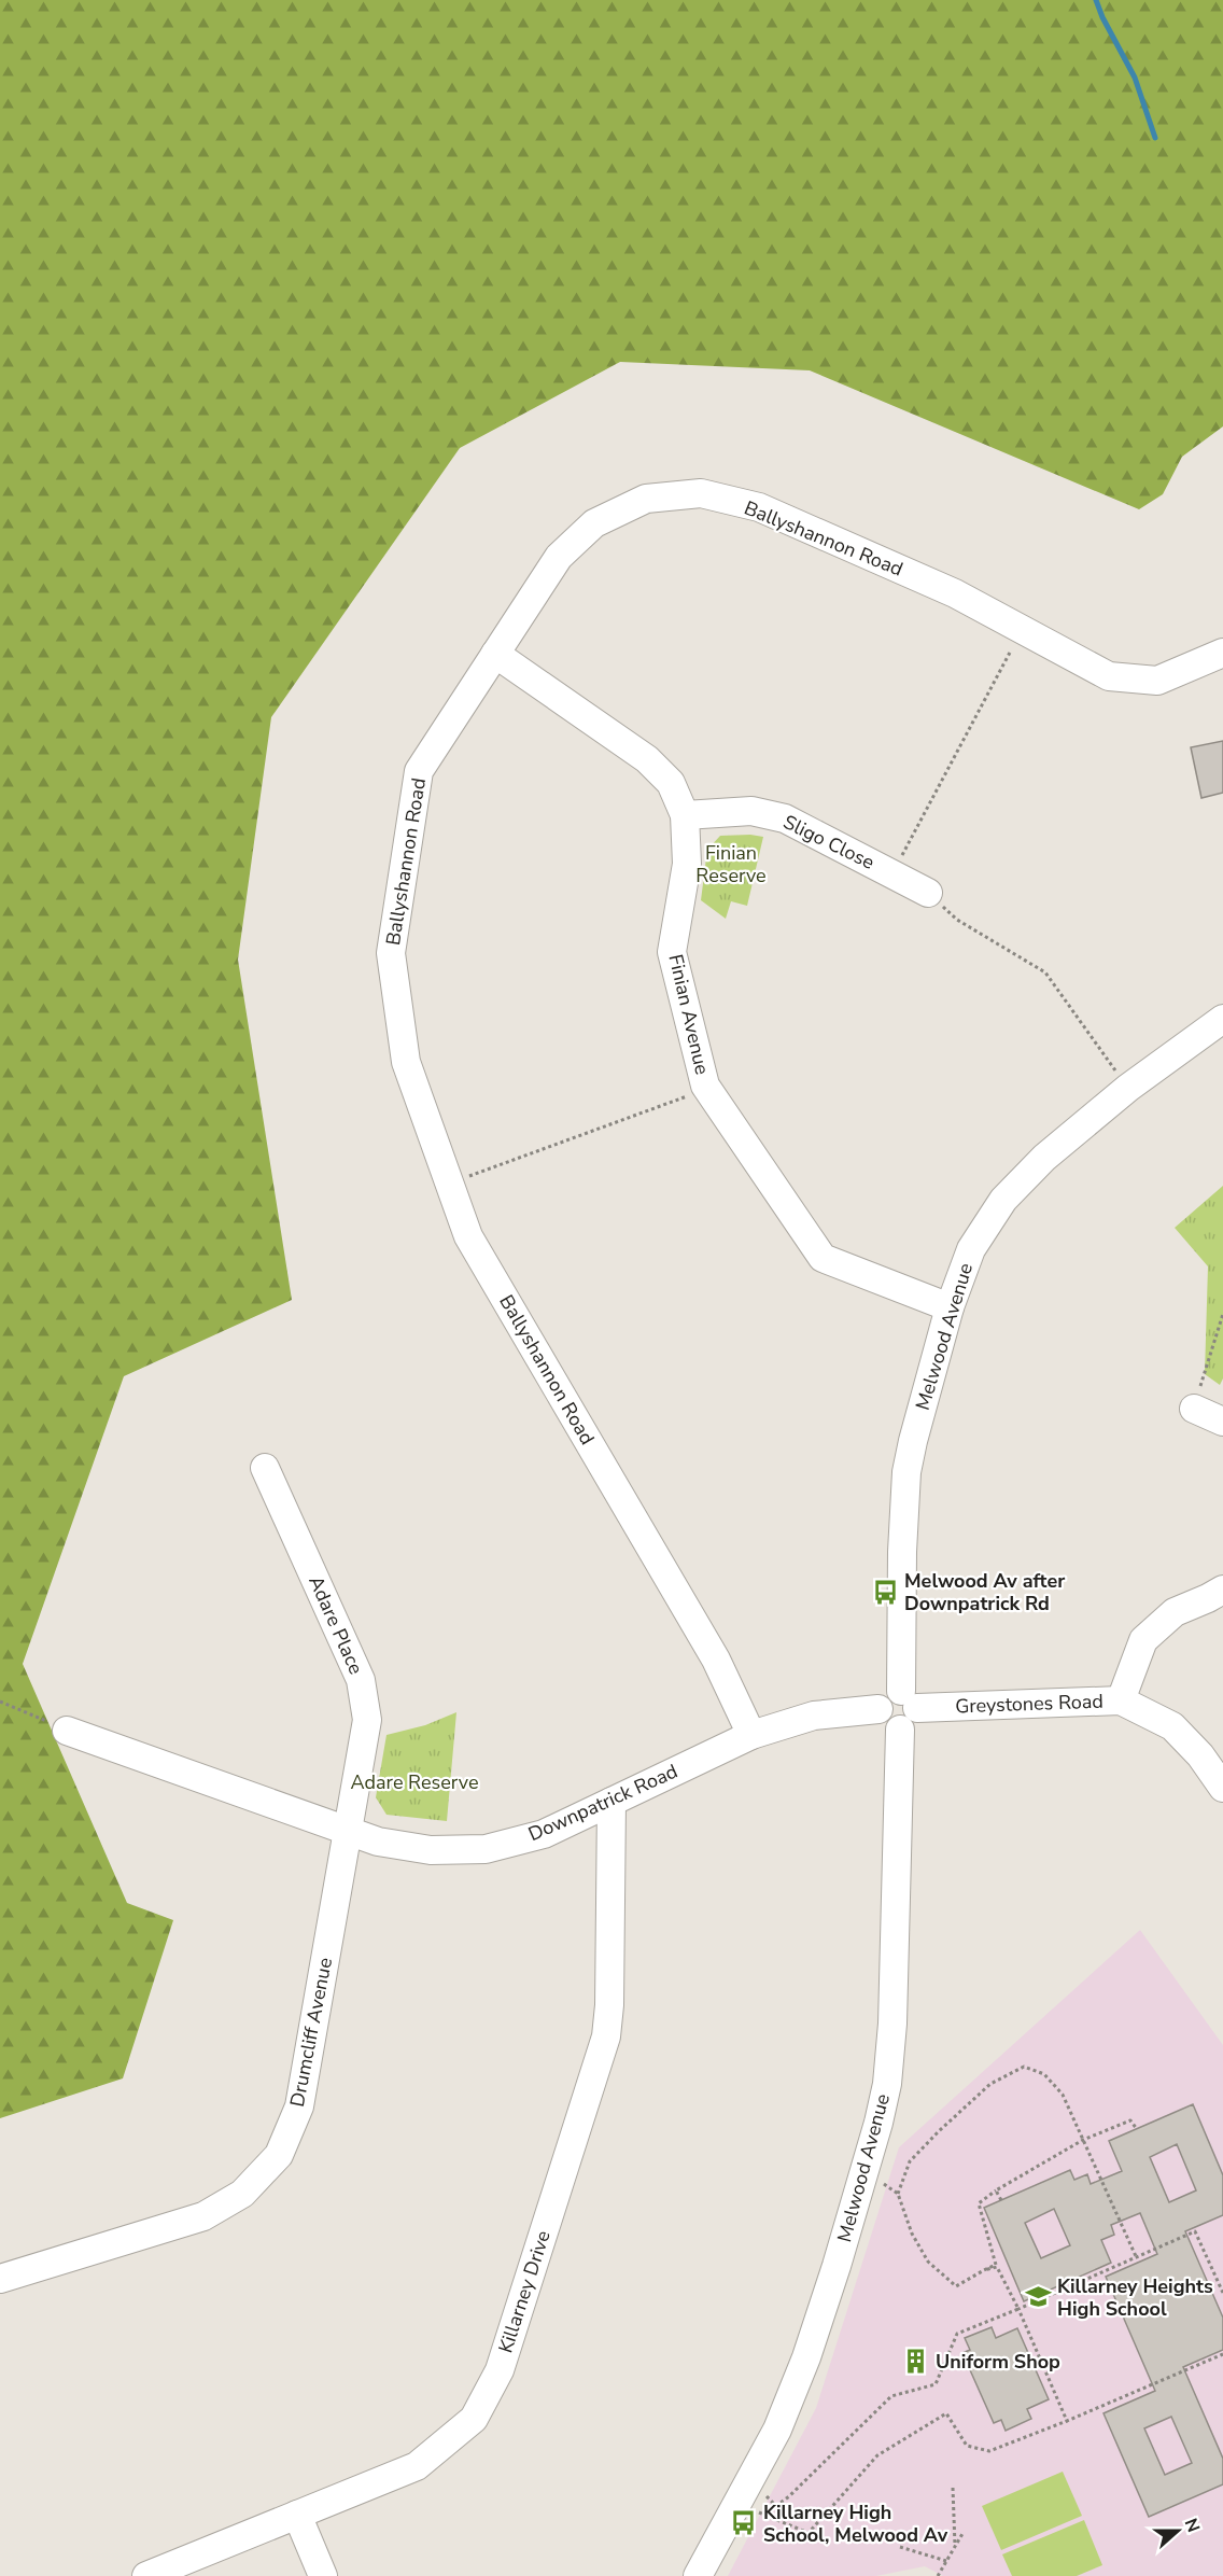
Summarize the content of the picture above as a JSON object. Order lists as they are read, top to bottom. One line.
{"streets":{"street":["Ballyshannon Road","Sligo Close","Finian Avenue","Melwood Avenue","Adare Place","Greystones Road","Downpatrick Road","Drumcliff Avenue","Killarney Drive"]},"crossings":[["Ballyshannon Road","Finian Avenue"],["Ballyshannon Road","Downpatrick Road"],["Sligo Close","Finian Avenue"],["Finian Avenue","Melwood Avenue"],["Melwood Avenue","Greystones Road"],["Melwood Avenue","Downpatrick Road"],["Adare Place","Downpatrick Road"],["Adare Place","Drumcliff Avenue"],["Greystones Road","Downpatrick Road"],["Downpatrick Road","Drumcliff Avenue"],["Downpatrick Road","Killarney Drive"]],"parks":["Finian Reserve","Adare Reserve"],"places":{"bus stop":["Melwood Av after Downpatrick Rd","Killarney High School, Melwood Av"],"school or university":["Killarney Heights High School"],"building":["Uniform Shop"]},"north":"right"}
